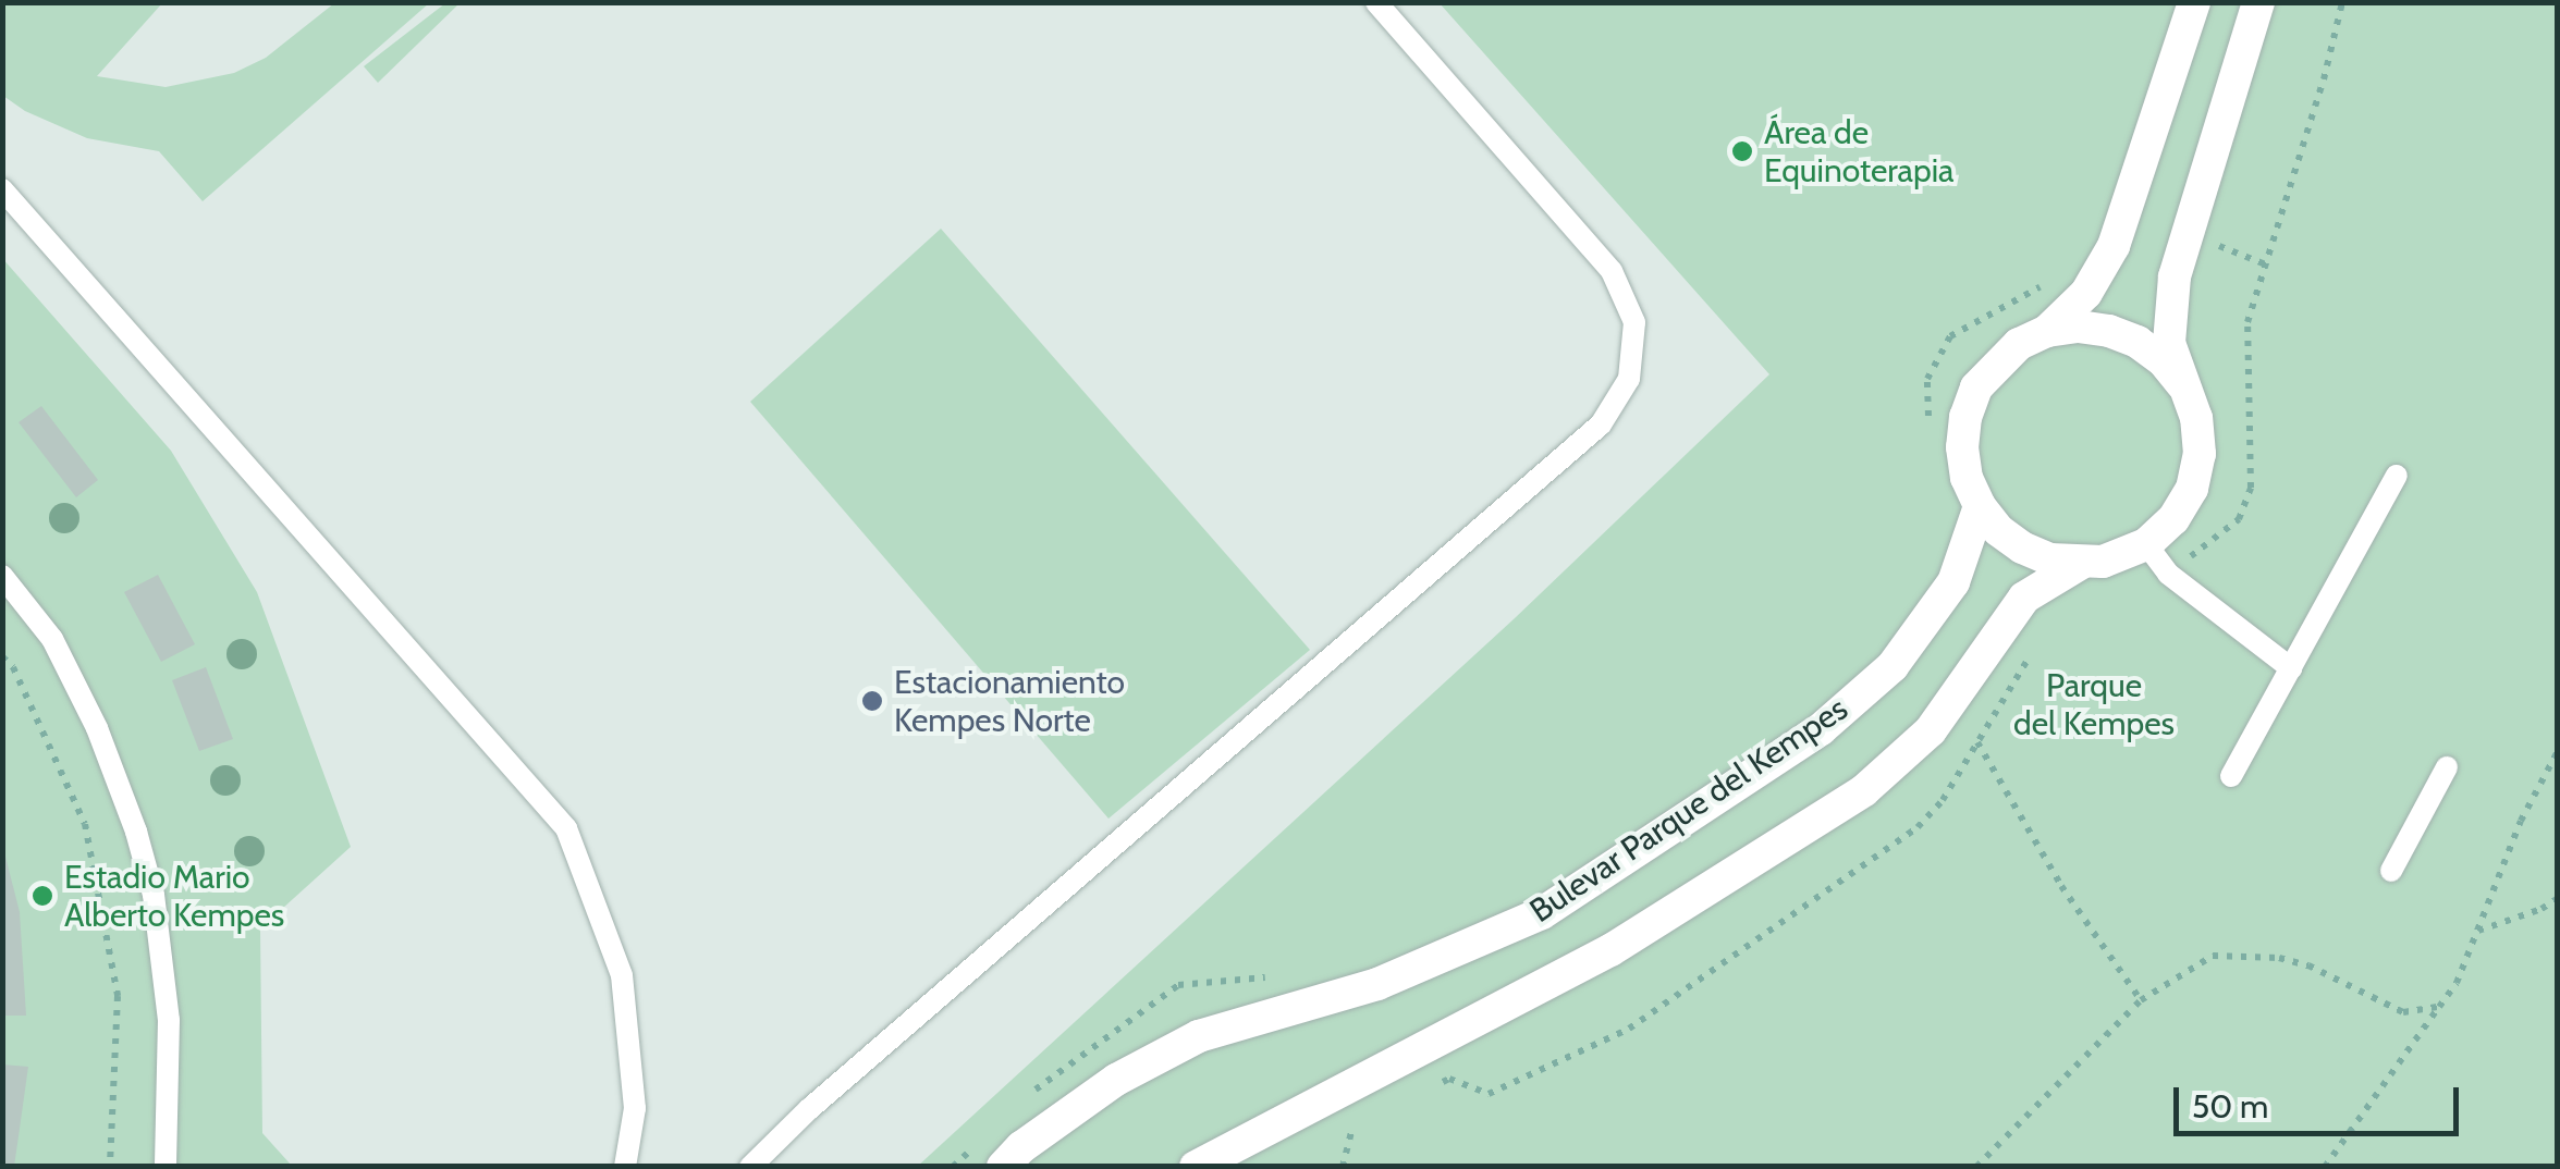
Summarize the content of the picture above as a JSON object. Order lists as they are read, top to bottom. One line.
{"streets":{"street":["Bulevar Parque del Kempes"]},"parks":["Parque del Kempes"],"places":["Área de Equinoterapia","Estacionamiento Kempes Norte","Estadio Mario Alberto Kempes"],"scale_bar":"50 m"}
